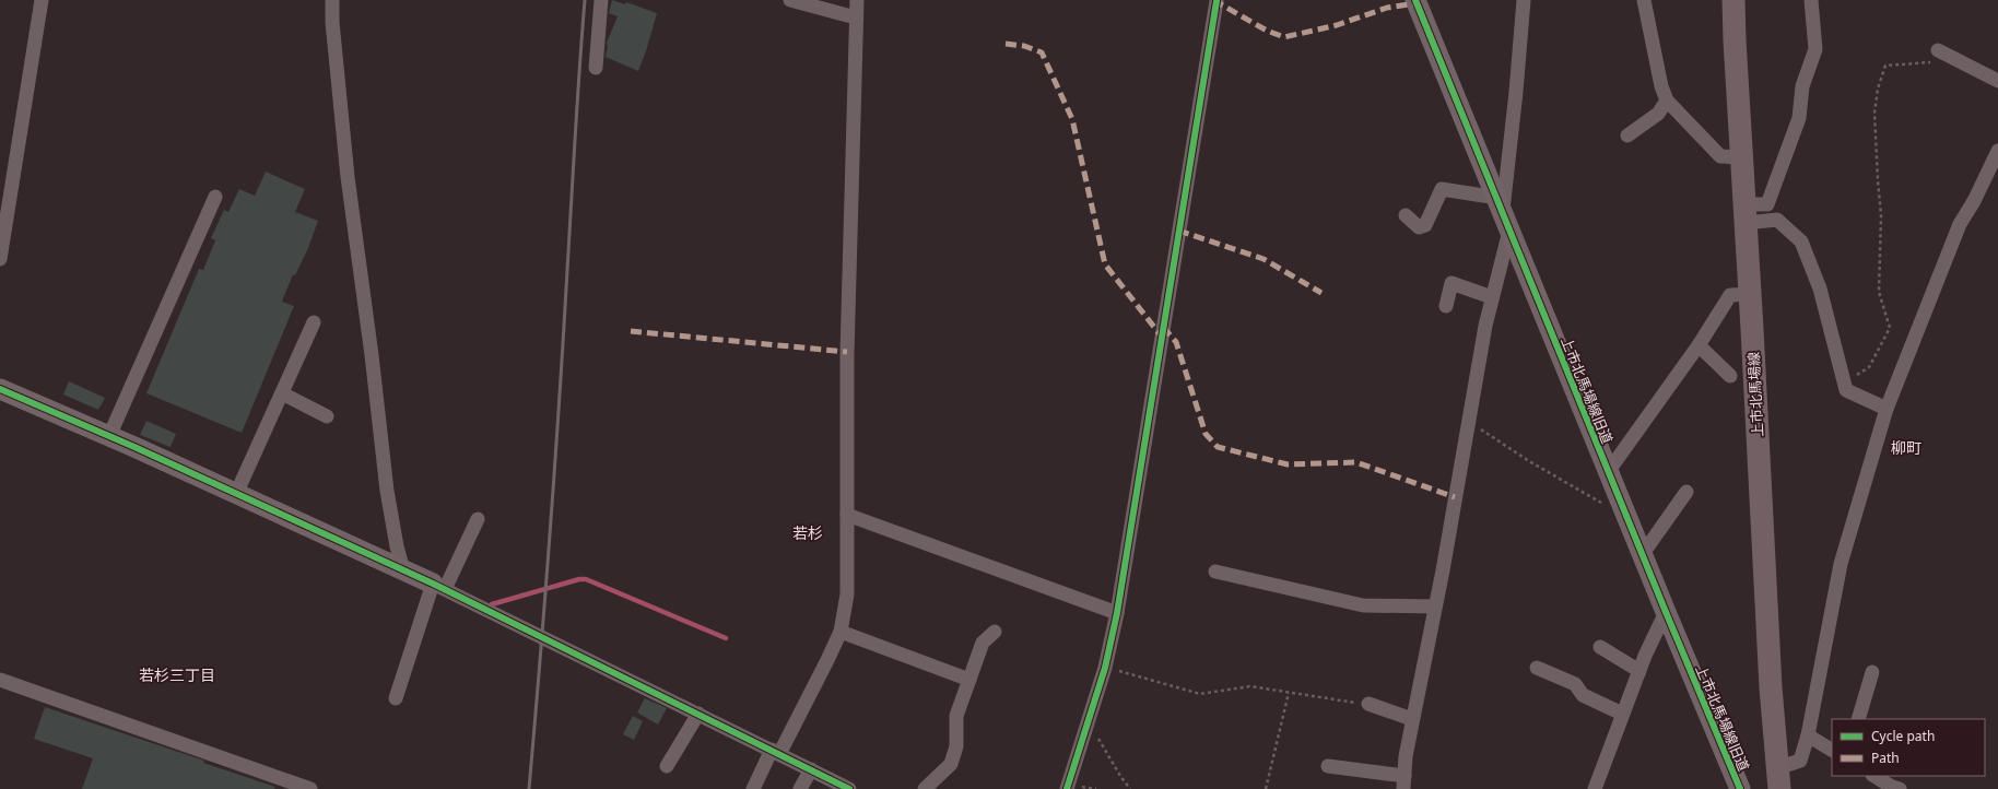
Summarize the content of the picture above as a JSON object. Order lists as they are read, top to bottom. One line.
{"streets":{"main road":["上市北馬場線"],"street":["上市北馬場線旧道"]},"districts":["柳町","若杉","若杉三丁目"],"legend":["Cycle path","Path"]}
